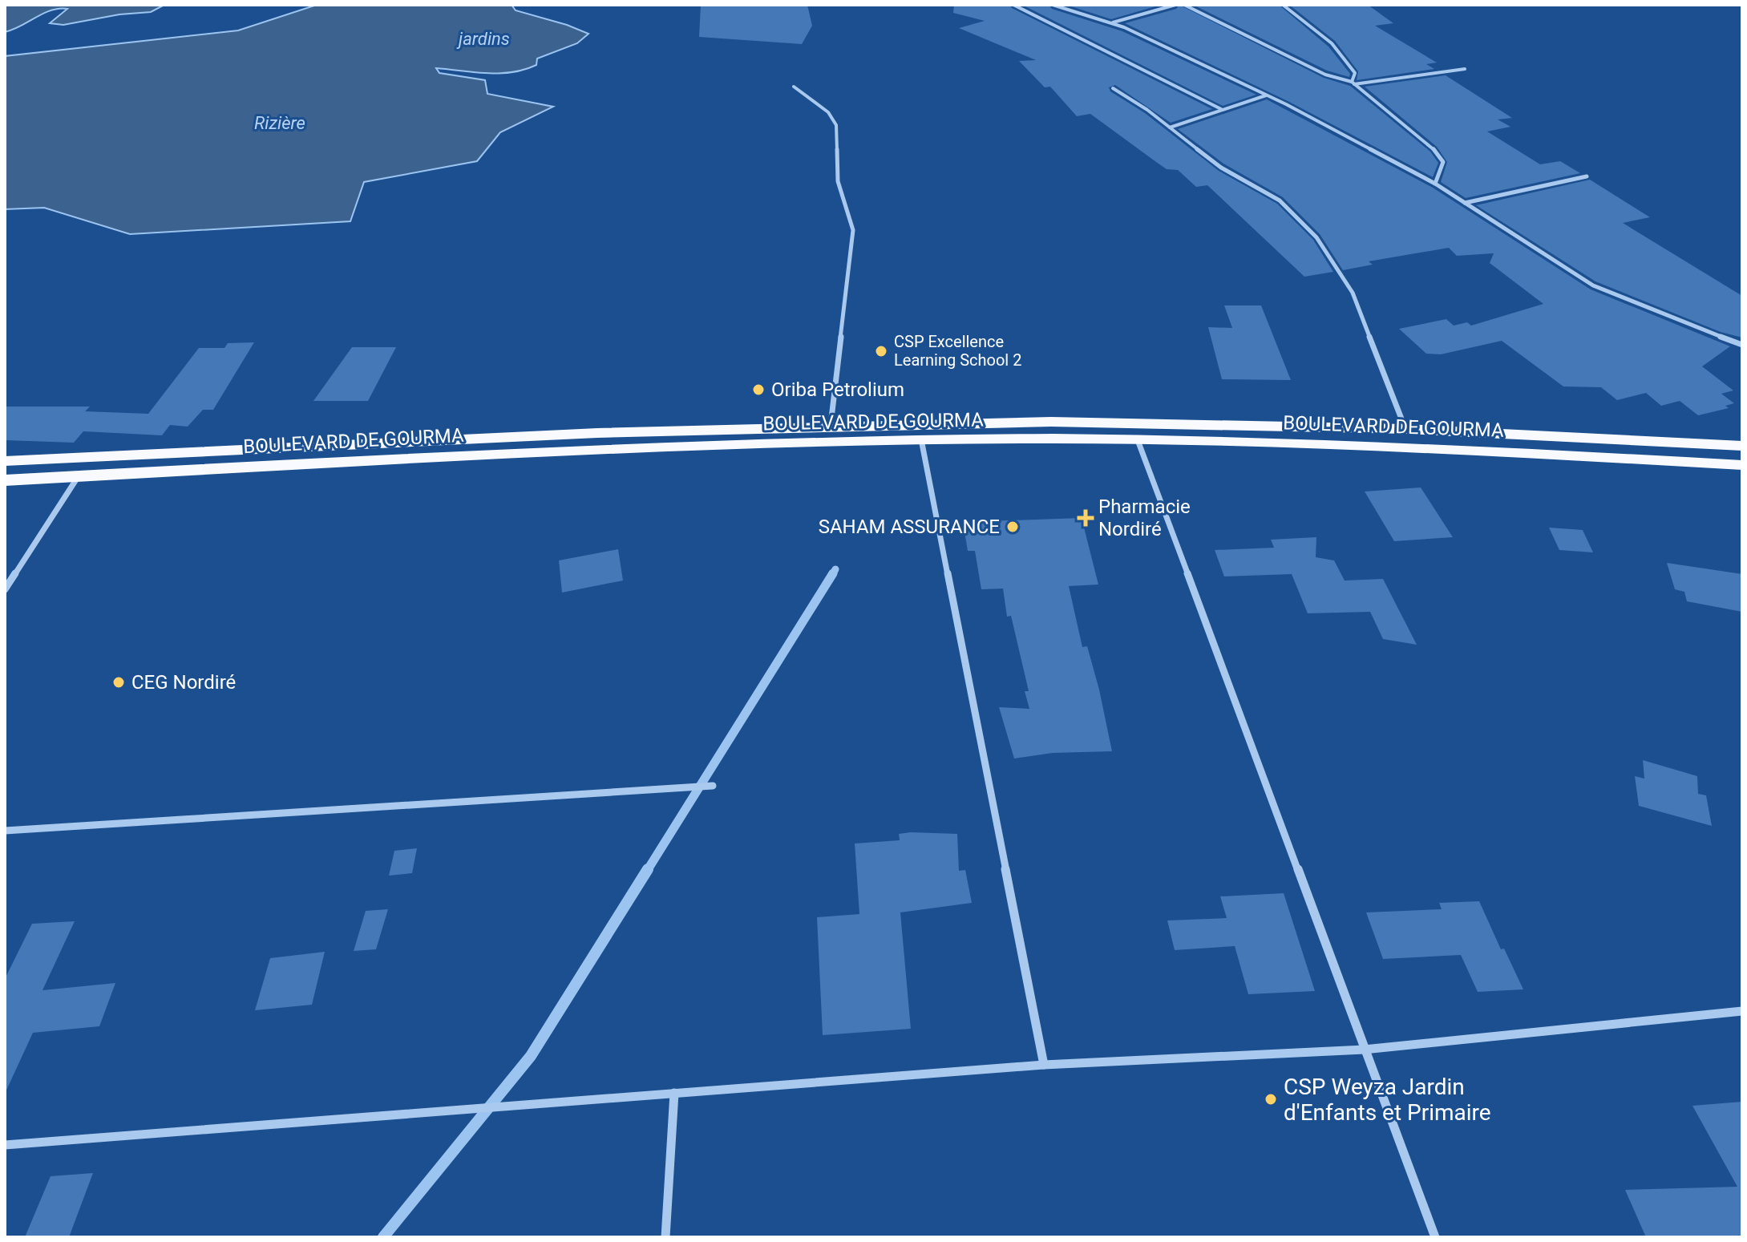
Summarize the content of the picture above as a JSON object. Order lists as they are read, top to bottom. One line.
{"streets":{"highway":["BOULEVARD DE GOURMA"]},"water":["jardins","Rizière"],"places":{"other":["CSP Excellence Learning School 2","Oriba Petrolium","SAHAM ASSURANCE","CEG Nordiré","CSP Weyza Jardin d'Enfants et Primaire"],"health":["Pharmacie Nordiré"]}}
